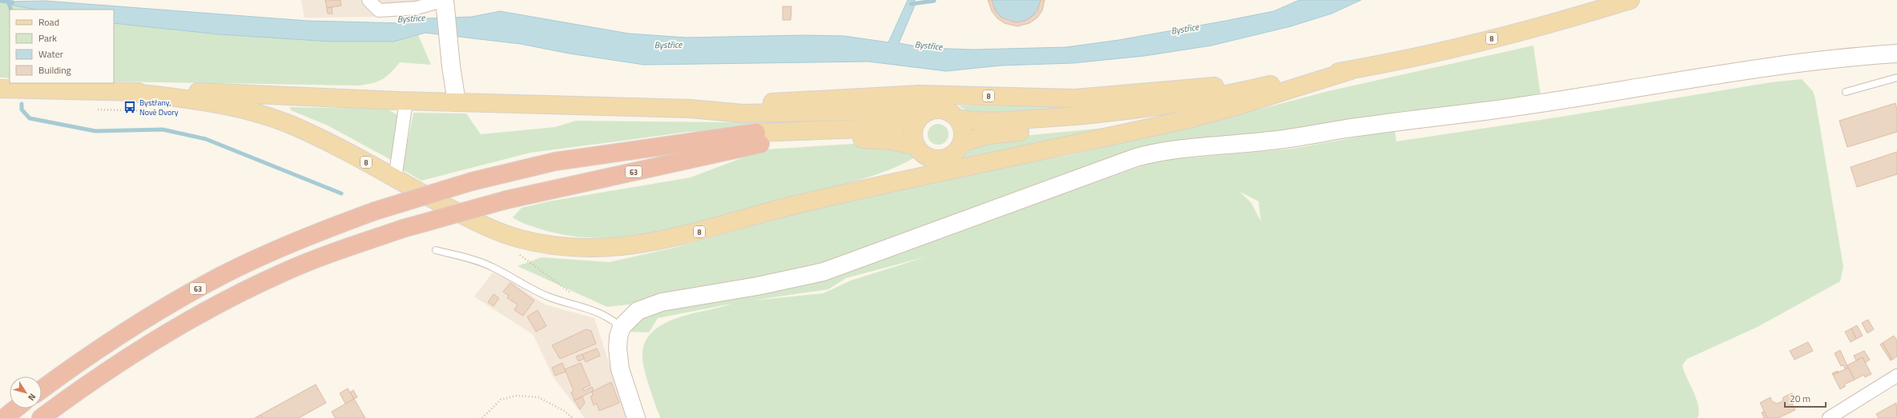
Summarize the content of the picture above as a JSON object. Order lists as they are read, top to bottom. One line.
{"streets":{"highway":["63"],"main road":["8"]},"water":["Bystřice"],"places":{"bus stop":["Bystřany, Nové Dvory"]},"legend":["Road","Park","Water","Building"],"scale_bar":"20 m","north":"bottom right"}
